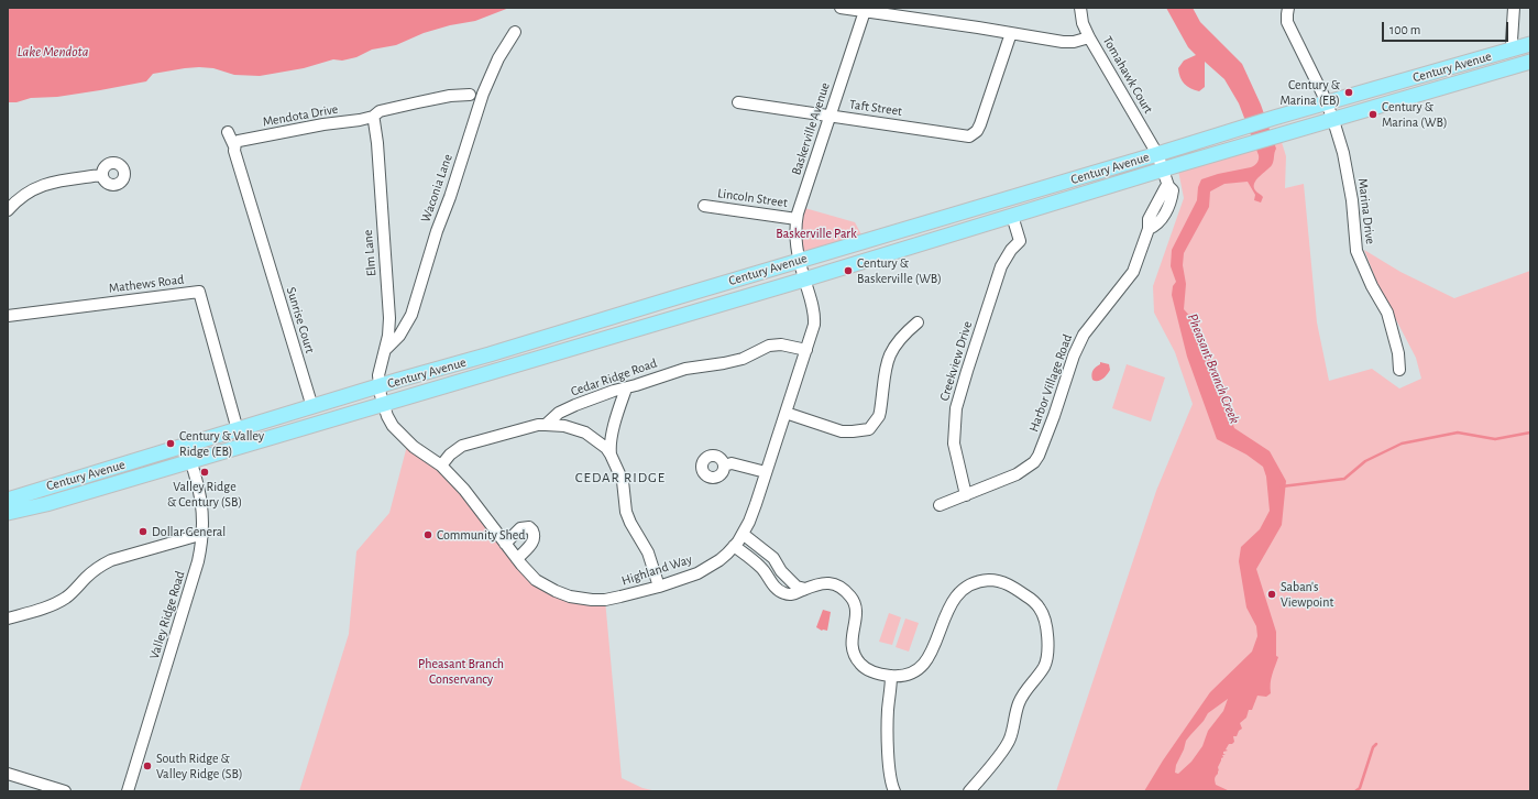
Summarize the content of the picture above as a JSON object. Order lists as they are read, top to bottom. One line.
{"streets":{"main road":["Century Avenue"],"street":["Tomahawk Court","Taft Street","Mendota Drive","Baskerville Avenue","Waconia Lane","Lincoln Street","Marina Drive","Elm Lane","Mathews Road","Sunrise Court","Creekview Drive","Cedar Ridge Road","Harbor Village Road","Highland Way","Valley Ridge Road"]},"crossings":[["Century Avenue","Tomahawk Court"],["Century Avenue","Baskerville Avenue"],["Century Avenue","Marina Drive"],["Century Avenue","Elm Lane"],["Century Avenue","Mathews Road"],["Century Avenue","Sunrise Court"],["Century Avenue","Creekview Drive"],["Century Avenue","Harbor Village Road"],["Century Avenue","Highland Way"],["Century Avenue","Valley Ridge Road"],["Tomahawk Court","Harbor Village Road"],["Taft Street","Baskerville Avenue"],["Mendota Drive","Elm Lane"],["Mendota Drive","Sunrise Court"],["Baskerville Avenue","Lincoln Street"],["Baskerville Avenue","Highland Way"],["Waconia Lane","Elm Lane"],["Elm Lane","Highland Way"],["Creekview Drive","Harbor Village Road"],["Cedar Ridge Road","Highland Way"]],"districts":["CEDAR RIDGE"],"water":["Lake Mendota","Pheasant Branch Creek"],"parks":["Baskerville Park","Pheasant Branch Conservancy"],"places":["Century & Marina (EB)","Century & Marina (WB)","Century & Baskerville (WB)","Century & Valley Ridge (EB)","Valley Ridge & Century (SB)","Dollar General","Community Shed","Saban's Viewpoint","South Ridge & Valley Ridge (SB)"],"scale_bar":"100 m"}
